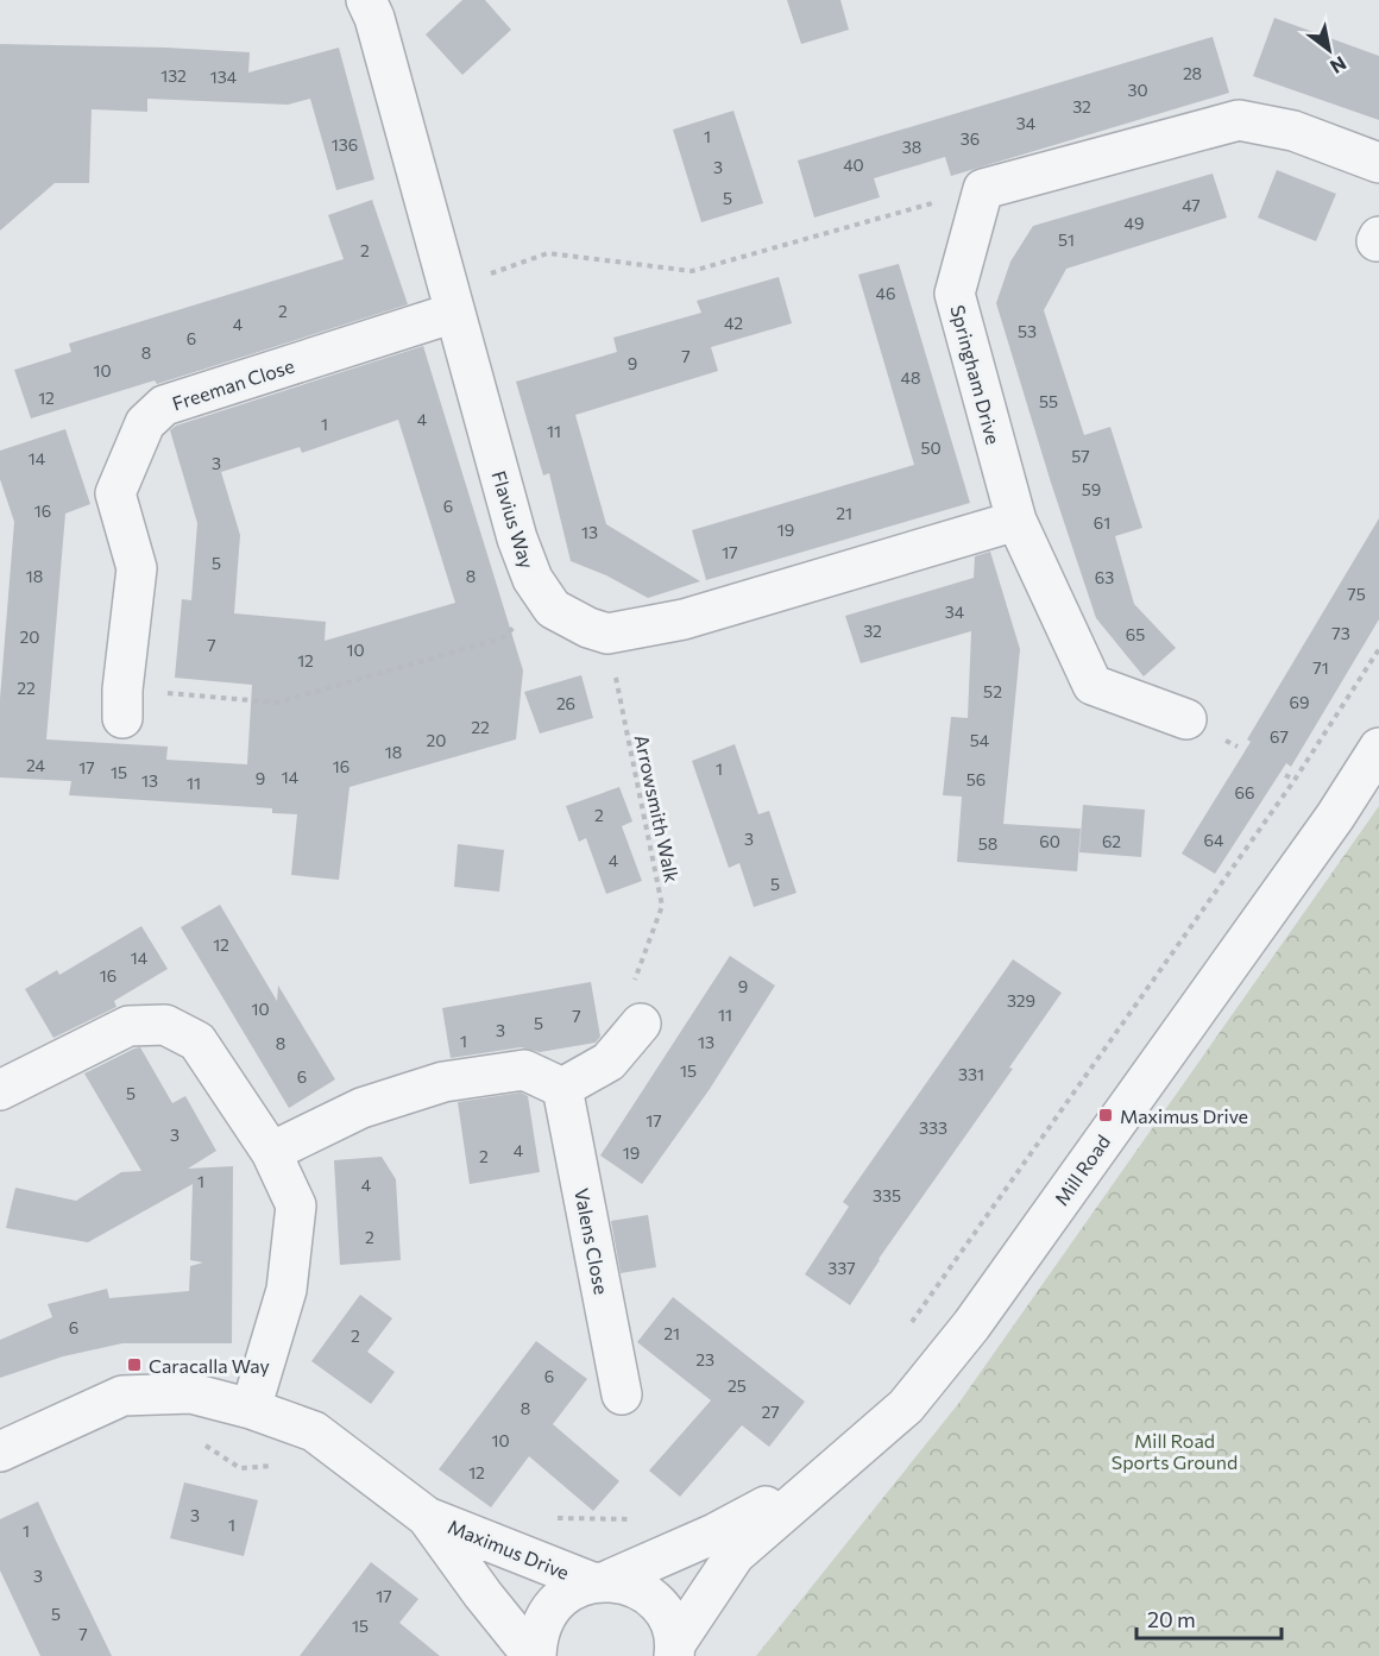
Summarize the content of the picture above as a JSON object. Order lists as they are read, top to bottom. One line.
{"streets":{"street":["Springham Drive","Freeman Close","Flavius Way","Mill Road","Valens Close","Maximus Drive"],"path":["Arrowsmith Walk"]},"crossings":[["Freeman Close","Flavius Way"],["Flavius Way","Arrowsmith Walk"],["Mill Road","Maximus Drive"]],"parks":["Mill Road Sports Ground"],"places":{"transit":["Maximus Drive","Caracalla Way"]},"house_numbers":["28","132","134","30","32","34","1","36","136","38","40","3","5","47","49","51","2","46","2","42","4","53","6","8","7","9","10","48","12","55","4","1","11","50","57","14","3","59","6","16","21","61","19","13","17","5","18","8","63","75","34","32","73","65","20","7","10","12","71","22","52","69","26","22","67","20","54","18","24","16","17","1","15","14","9","56","13","11","66","2","3","64","60","62","58","4","5","12","14","16","9","329","10","11","7","5","3","1","13","8","15","331","6","5","17","333","3","4","19","2","1","4","335","2","337","6","21","2","23","6","25","8","27","10","12","3","1","1","3","17","5","15","7"],"scale_bar":"20 m","north":"bottom right"}
